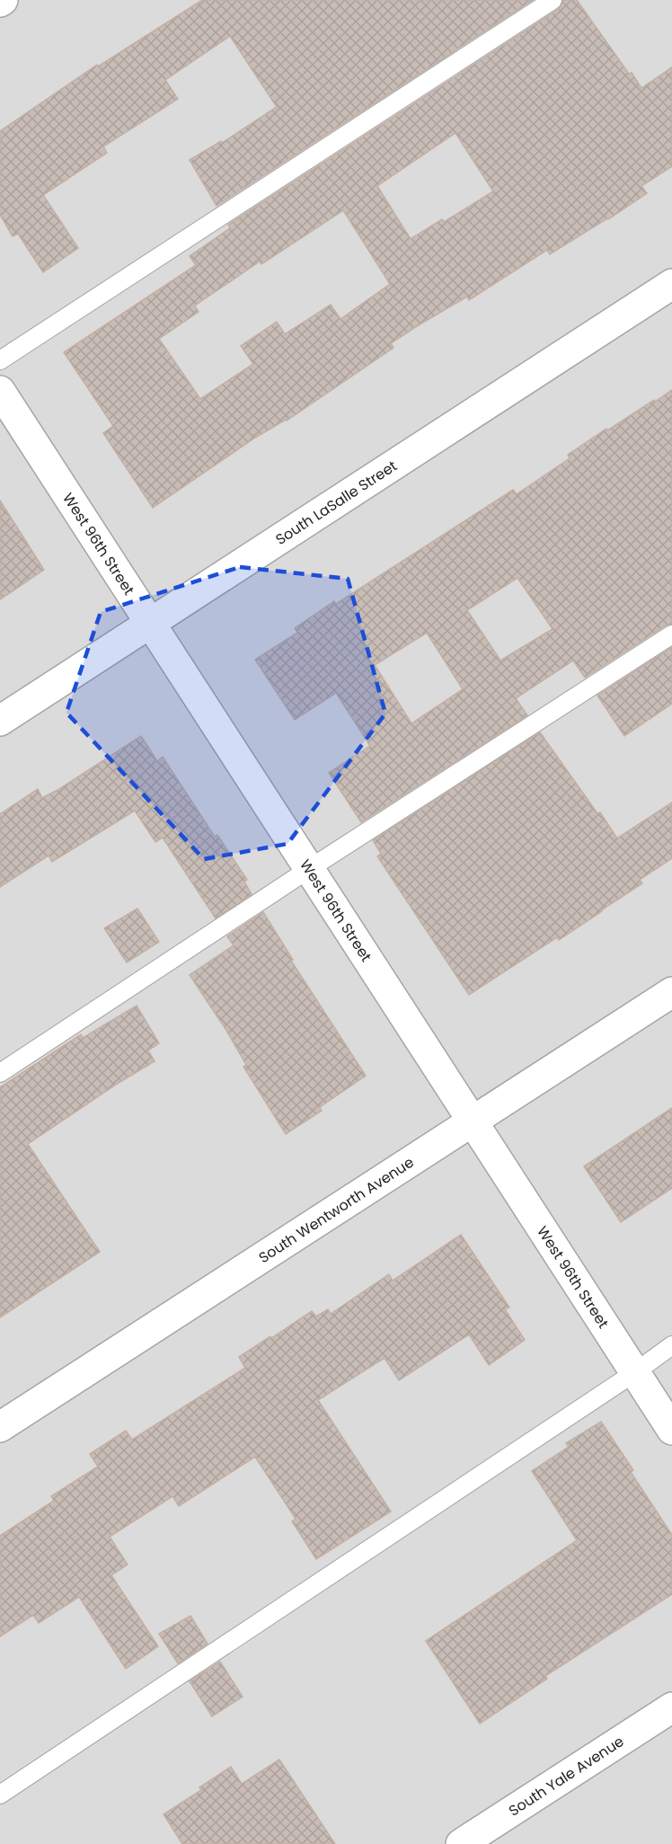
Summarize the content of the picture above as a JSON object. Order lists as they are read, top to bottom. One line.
{"streets":{"street":["South LaSalle Street","West 96th Street","South Wentworth Avenue","South Yale Avenue"]},"crossings":[["South LaSalle Street","West 96th Street"],["West 96th Street","South Wentworth Avenue"]]}
